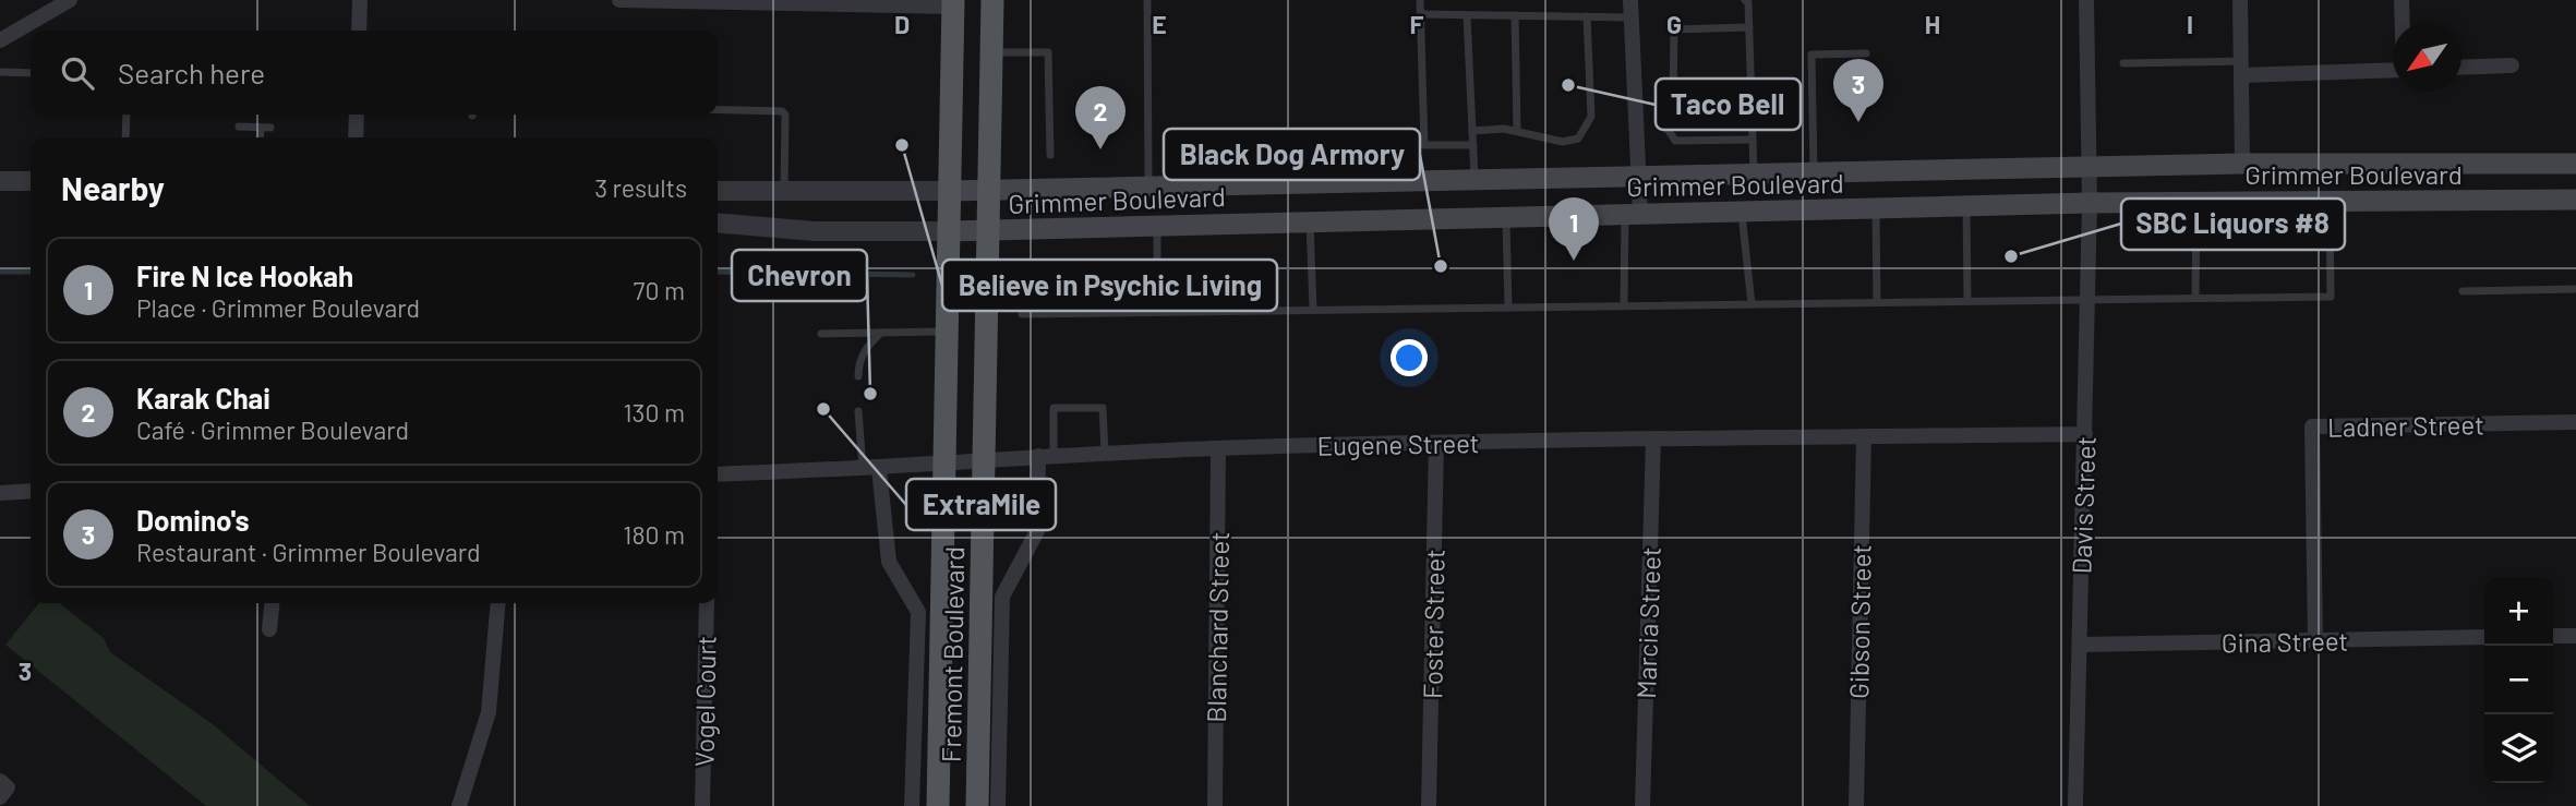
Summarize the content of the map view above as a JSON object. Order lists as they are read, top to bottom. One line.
{"streets":{"main road":["Grimmer Boulevard","Fremont Boulevard"],"street":["Ladner Street","Eugene Street","Davis Street","Gibson Street","Marcia Street","Foster Street","Blanchard Street","Gina Street","Vogel Court"]},"crossings":[["Grimmer Boulevard","Davis Street"],["Grimmer Boulevard","Fremont Boulevard"],["Ladner Street","Gina Street"],["Eugene Street","Davis Street"],["Eugene Street","Gibson Street"],["Eugene Street","Marcia Street"],["Eugene Street","Foster Street"],["Eugene Street","Blanchard Street"],["Eugene Street","Fremont Boulevard"],["Davis Street","Gina Street"]],"places":["Taco Bell","Believe in Psychic Living","SBC Liquors #8","Black Dog Armory","Chevron","ExtraMile"],"north":"bottom left","page":{"search":"Search here","pins":["3","2","1"],"heading":["Nearby","3 results"],"list":[{"mark":"1","name":"Fire N Ice Hookah","note":"Place · Grimmer Boulevard","value":"70 m"},{"mark":"2","name":"Karak Chai","note":"Café · Grimmer Boulevard","value":"130 m"},{"mark":"3","name":"Domino's","note":"Restaurant · Grimmer Boulevard","value":"180 m"}],"map_buttons":["+","−"]},"grid":{"columns":["D","E","F","G","H","I"],"rows":["3"]}}
